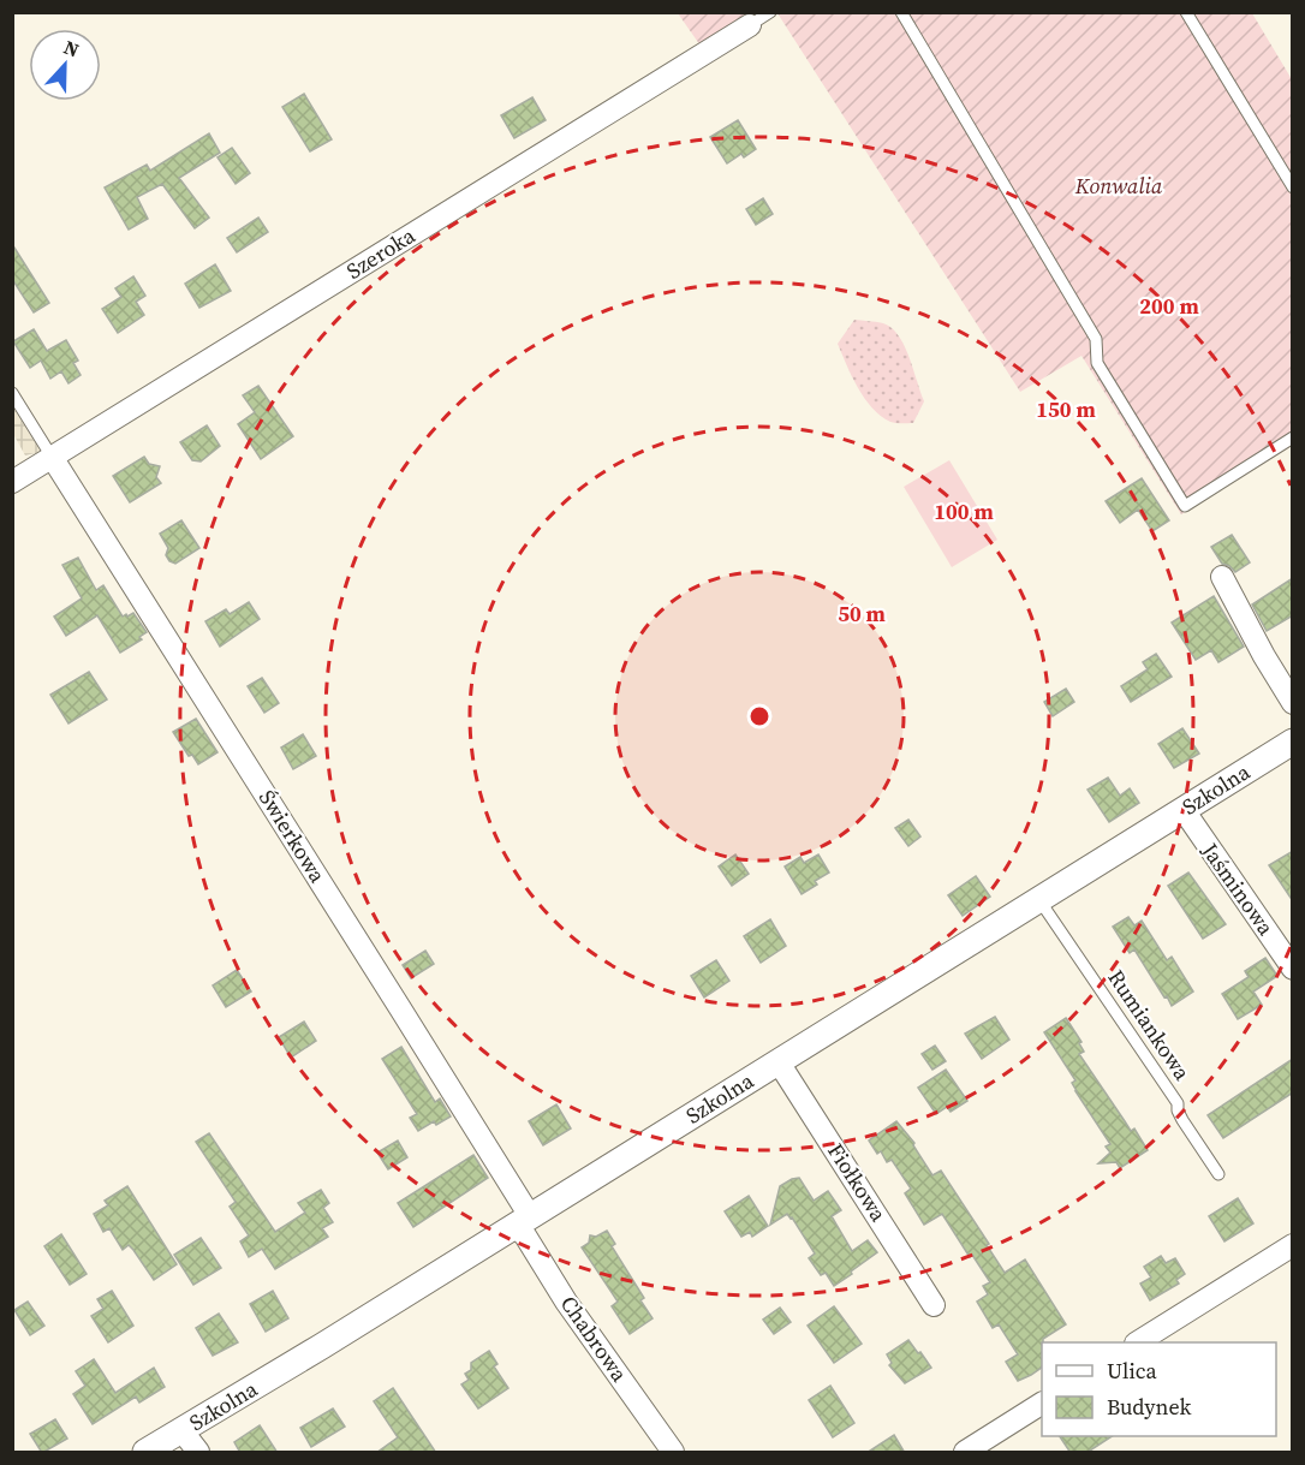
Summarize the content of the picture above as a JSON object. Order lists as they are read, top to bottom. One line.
{"streets":{"street":["Szeroka","Szkolna","Świerkowa","Jaśminowa","Fiołkowa","Chabrowa"],"lane":["Rumiankowa"]},"crossings":[["Szeroka","Świerkowa"],["Szkolna","Świerkowa"],["Szkolna","Jaśminowa"],["Szkolna","Rumiankowa"],["Szkolna","Fiołkowa"],["Szkolna","Chabrowa"],["Świerkowa","Chabrowa"]],"parks":["Konwalia"],"legend":["Ulica","Budynek"],"north":"top","rings":["200 m","150 m","100 m","50 m"]}
